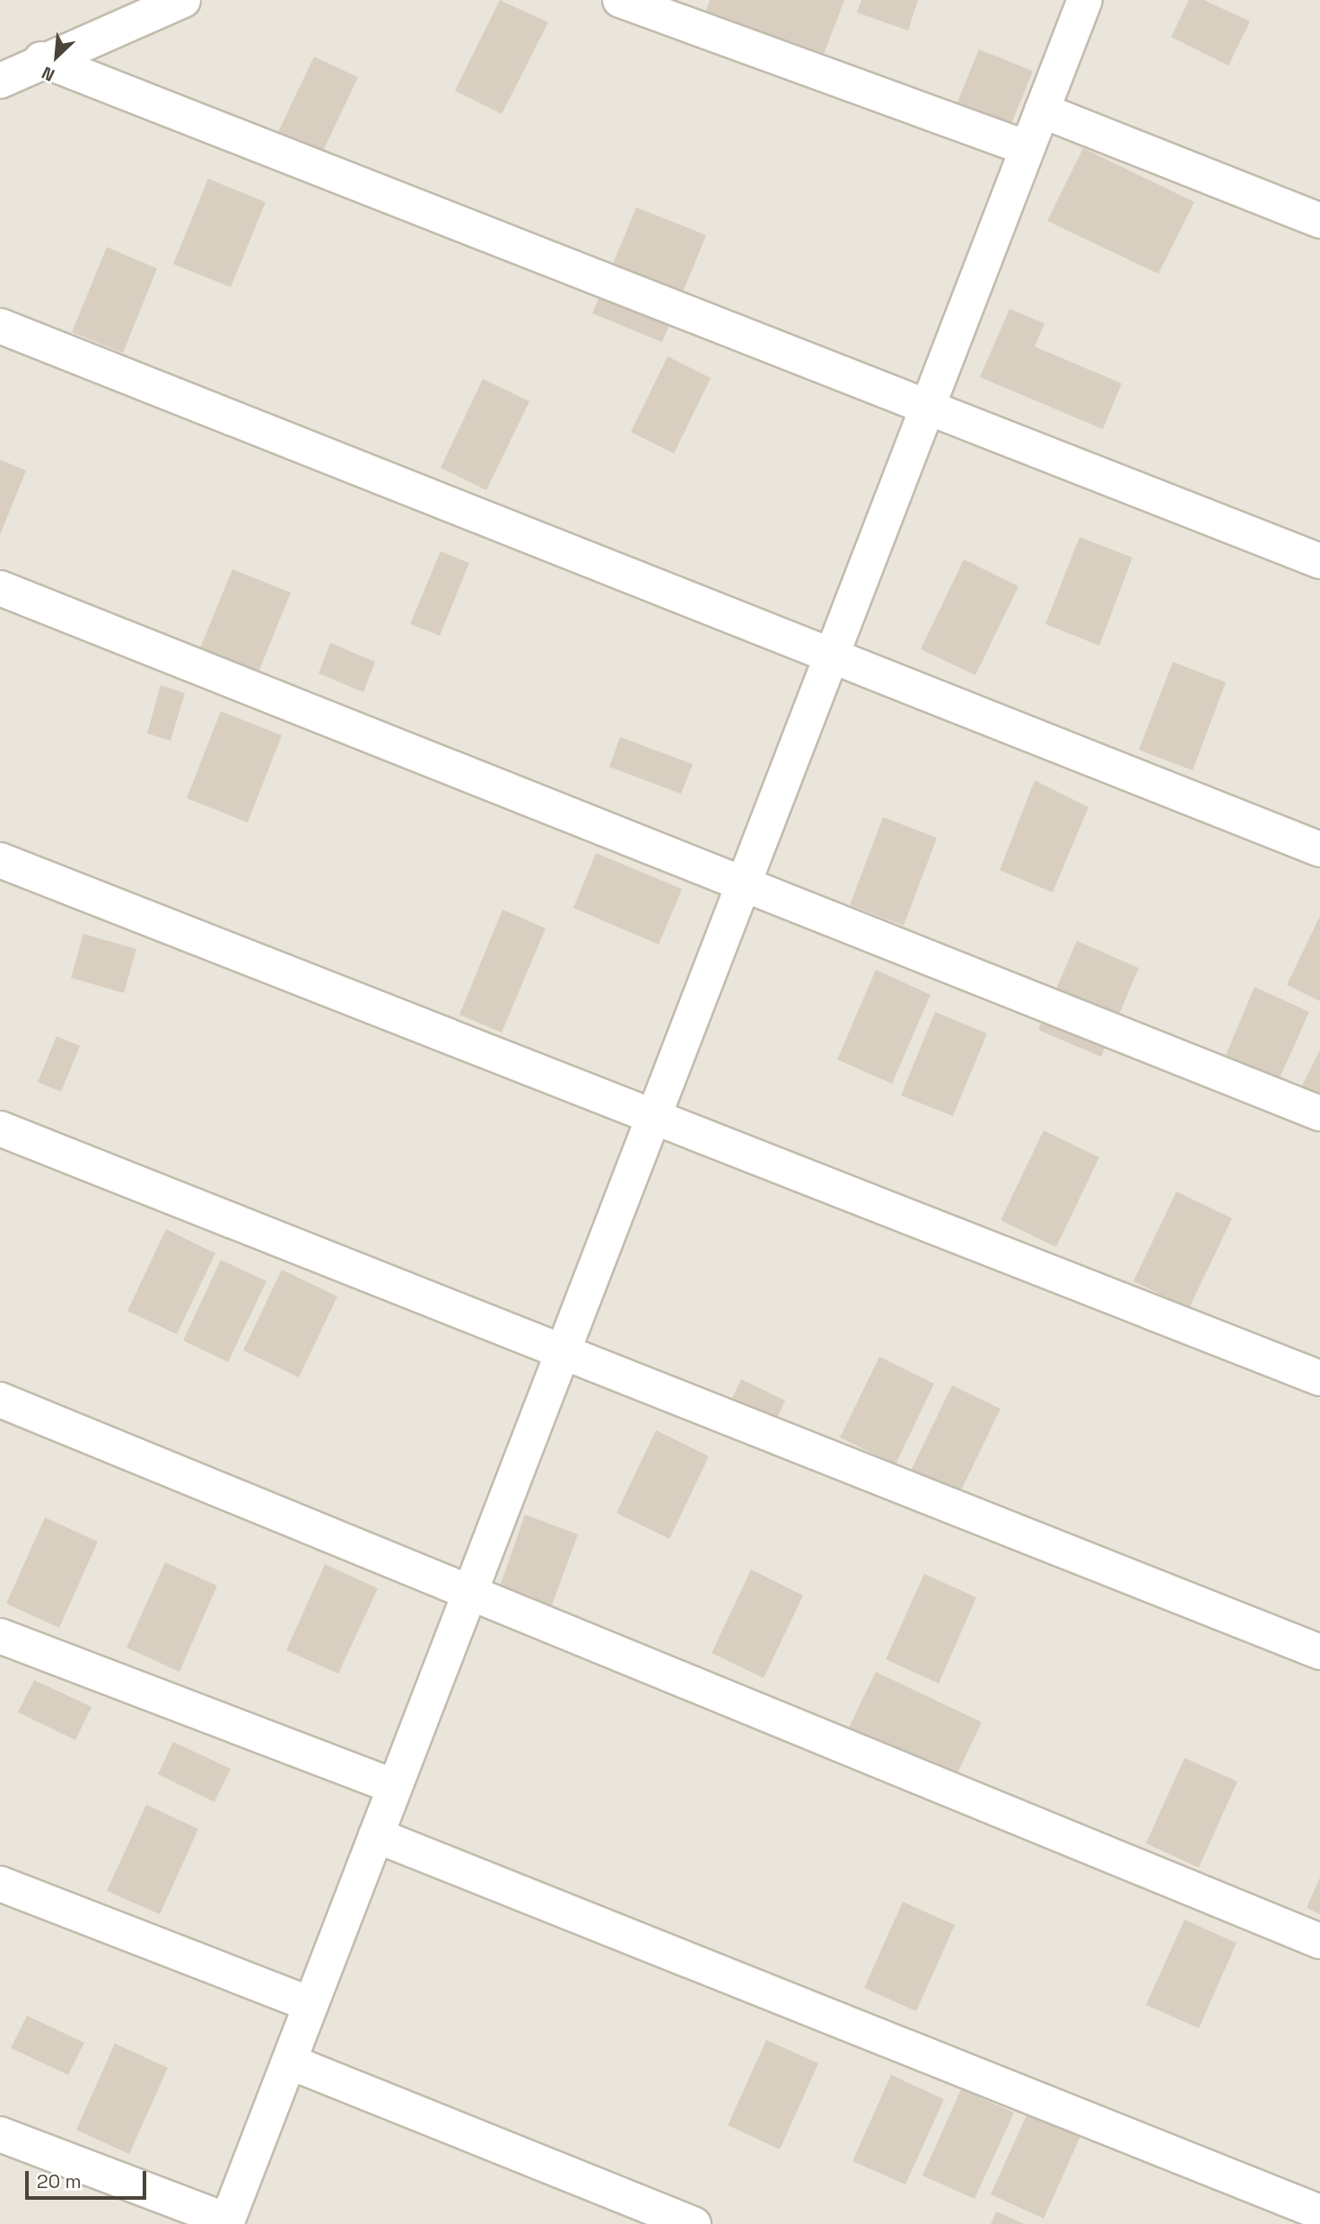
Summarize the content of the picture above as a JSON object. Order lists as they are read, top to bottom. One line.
{"scale_bar":"20 m","north":"bottom left"}
